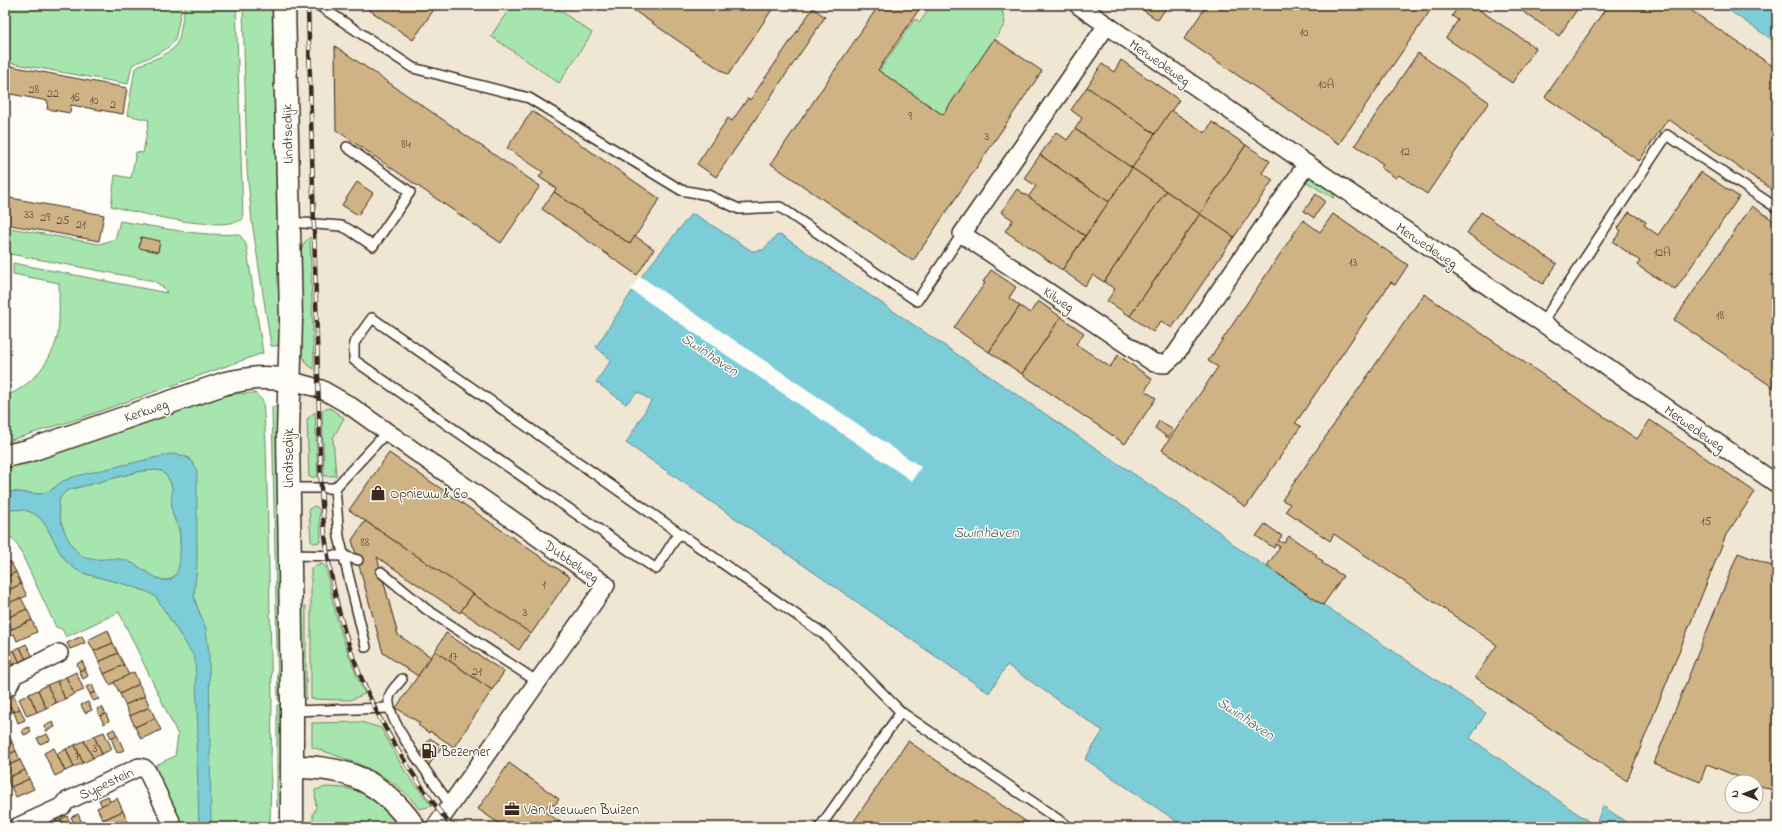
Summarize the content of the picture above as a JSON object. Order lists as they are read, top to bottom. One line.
{"streets":{"main road":["Lindtsedijk","Kerkweg"],"street":["Merwedeweg","Kilweg","Dubbelweg","Sypestein"]},"crossings":[["Merwedeweg","Kilweg"],["Lindtsedijk","Kerkweg"],["Lindtsedijk","Dubbelweg"],["Kerkweg","Dubbelweg"]],"water":["Swinhaven"],"places":{"shop":["Opnieuw & Co"],"fuel station":["Bezemer"],"office":["Van Leeuwen Buizen"]},"house_numbers":["10","10A","28","22","16","10","2","9","3","84","12","33","29","25","21","12A","13","18","15","88","1","3","17","21","3","7"],"north":"left"}
